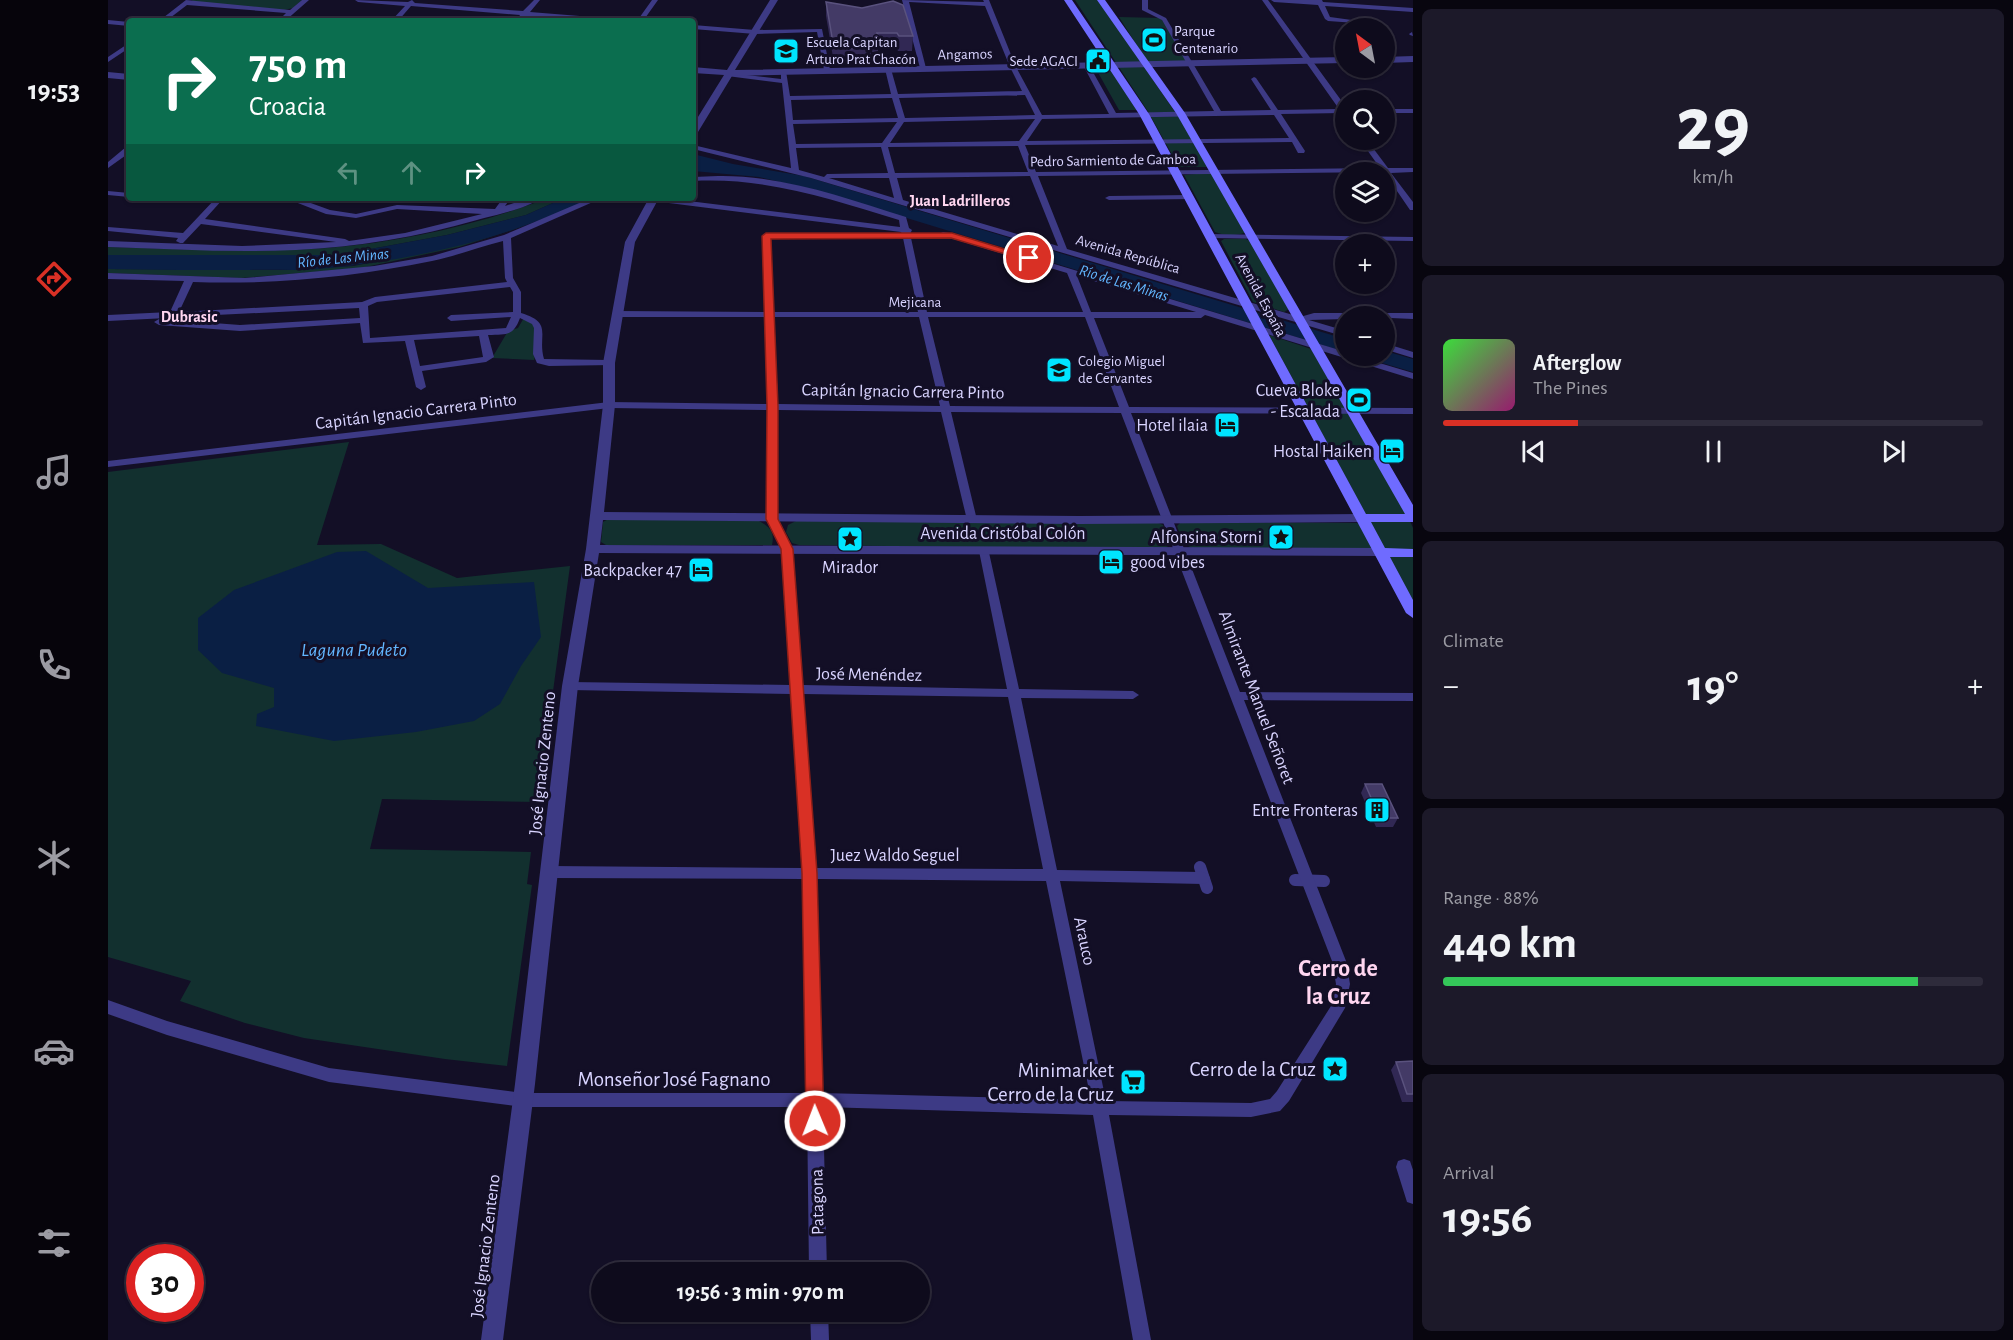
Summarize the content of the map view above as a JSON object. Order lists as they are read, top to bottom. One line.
{"streets":{"main road":["Avenida España","Avenida Cristóbal Colón"],"street":["Angamos","Pedro Sarmiento de Gamboa","Avenida República","Mejicana","Capitán Ignacio Carrera Pinto","José Menéndez","Almirante Manuel Señoret","José Ignacio Zenteno","Juez Waldo Seguel","Arauco","Monseñor José Fagnano","Patagona"]},"crossings":[["Angamos","Avenida España"],["Pedro Sarmiento de Gamboa","Avenida República"],["Pedro Sarmiento de Gamboa","Avenida España"],["Avenida República","Avenida España"],["Avenida República","Mejicana"],["Avenida República","Almirante Manuel Señoret"],["Avenida República","Patagona"],["Avenida España","Capitán Ignacio Carrera Pinto"],["Avenida España","Avenida Cristóbal Colón"],["Mejicana","Almirante Manuel Señoret"],["Mejicana","José Ignacio Zenteno"],["Mejicana","Patagona"],["Capitán Ignacio Carrera Pinto","Almirante Manuel Señoret"],["Capitán Ignacio Carrera Pinto","José Ignacio Zenteno"],["Capitán Ignacio Carrera Pinto","Patagona"],["Avenida Cristóbal Colón","Almirante Manuel Señoret"],["Avenida Cristóbal Colón","José Ignacio Zenteno"],["Avenida Cristóbal Colón","Arauco"],["Avenida Cristóbal Colón","Patagona"],["José Menéndez","José Ignacio Zenteno"],["José Menéndez","Arauco"],["José Menéndez","Patagona"],["Almirante Manuel Señoret","Monseñor José Fagnano"],["José Ignacio Zenteno","Juez Waldo Seguel"],["José Ignacio Zenteno","Monseñor José Fagnano"],["Juez Waldo Seguel","Arauco"],["Juez Waldo Seguel","Patagona"],["Arauco","Monseñor José Fagnano"],["Monseñor José Fagnano","Patagona"]],"districts":["Juan Ladrilleros","Dubrasic","Cerro de la Cruz"],"water":["Río de Las Minas","Laguna Pudeto"],"places":{"sports":["Parque Centenario","Cueva Bloke - Escalada"],"school or university":["Escuela Capitan Arturo Prat Chacón","Colegio Miguel de Cervantes"],"public building":["Sede AGACI"],"hotel":["Hotel ilaia","Hostal Haiken","good vibes","Backpacker 47"],"place":["Alfonsina Storni","Mirador","Cerro de la Cruz"],"building":["Entre Fronteras"],"supermarket":["Minimarket Cerro de la Cruz"]},"north":"top left","page":{"tabs":"19:53","tile":[["29","km/h"],"Climate",["Range · 88%","440 km"],["Arrival","19:56"]],"map_buttons":["+","−"],"turn":["750 m","Croacia"],"song":["Afterglow","The Pines"],"heat":["−","19°","+"],"limit":"30","trip":"19:56 · 3 min · 970 m"}}
